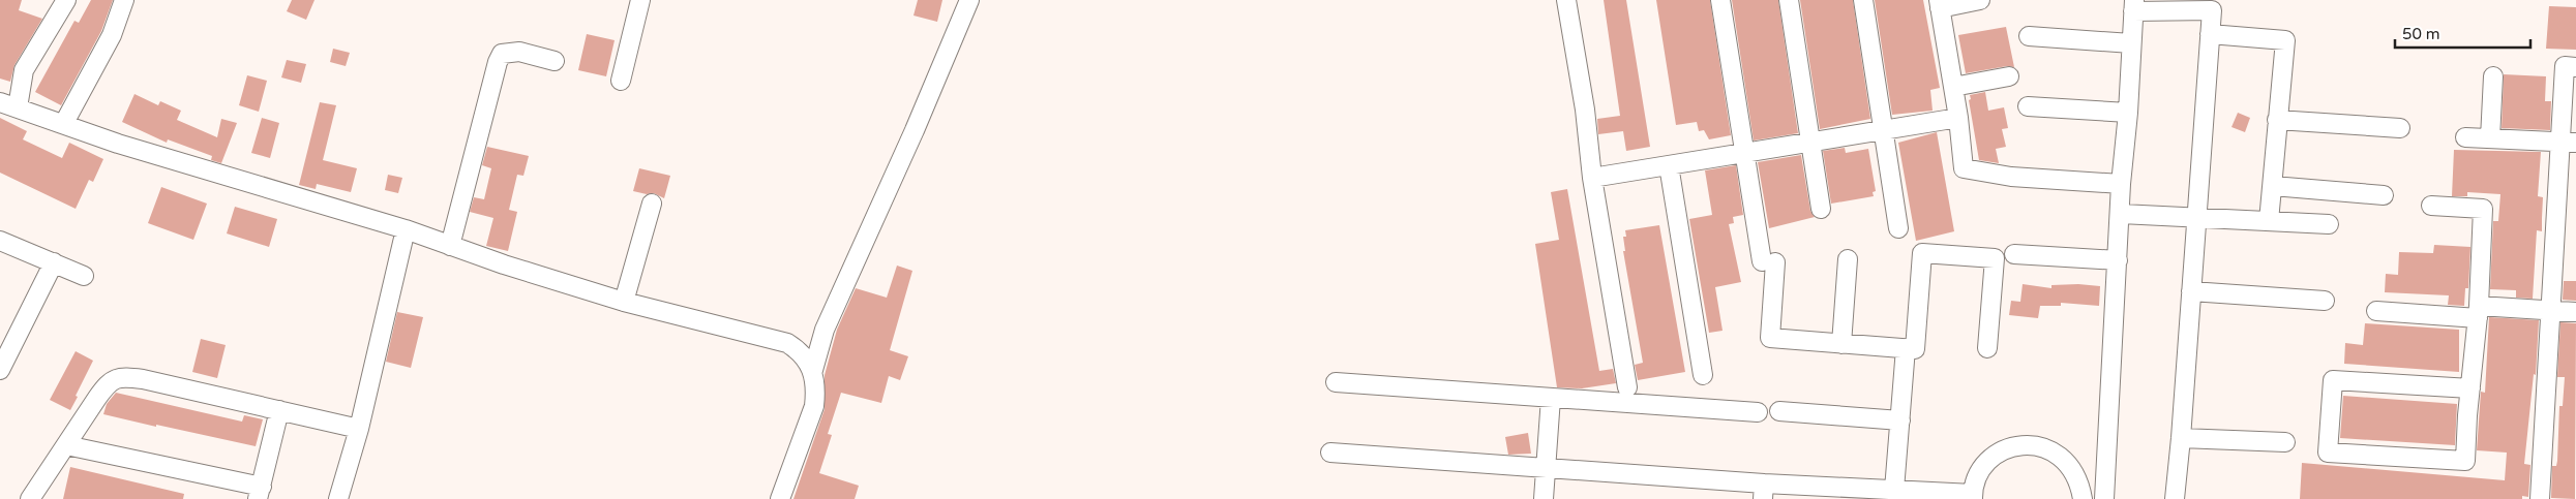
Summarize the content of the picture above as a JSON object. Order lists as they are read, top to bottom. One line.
{"scale_bar":"50 m"}
